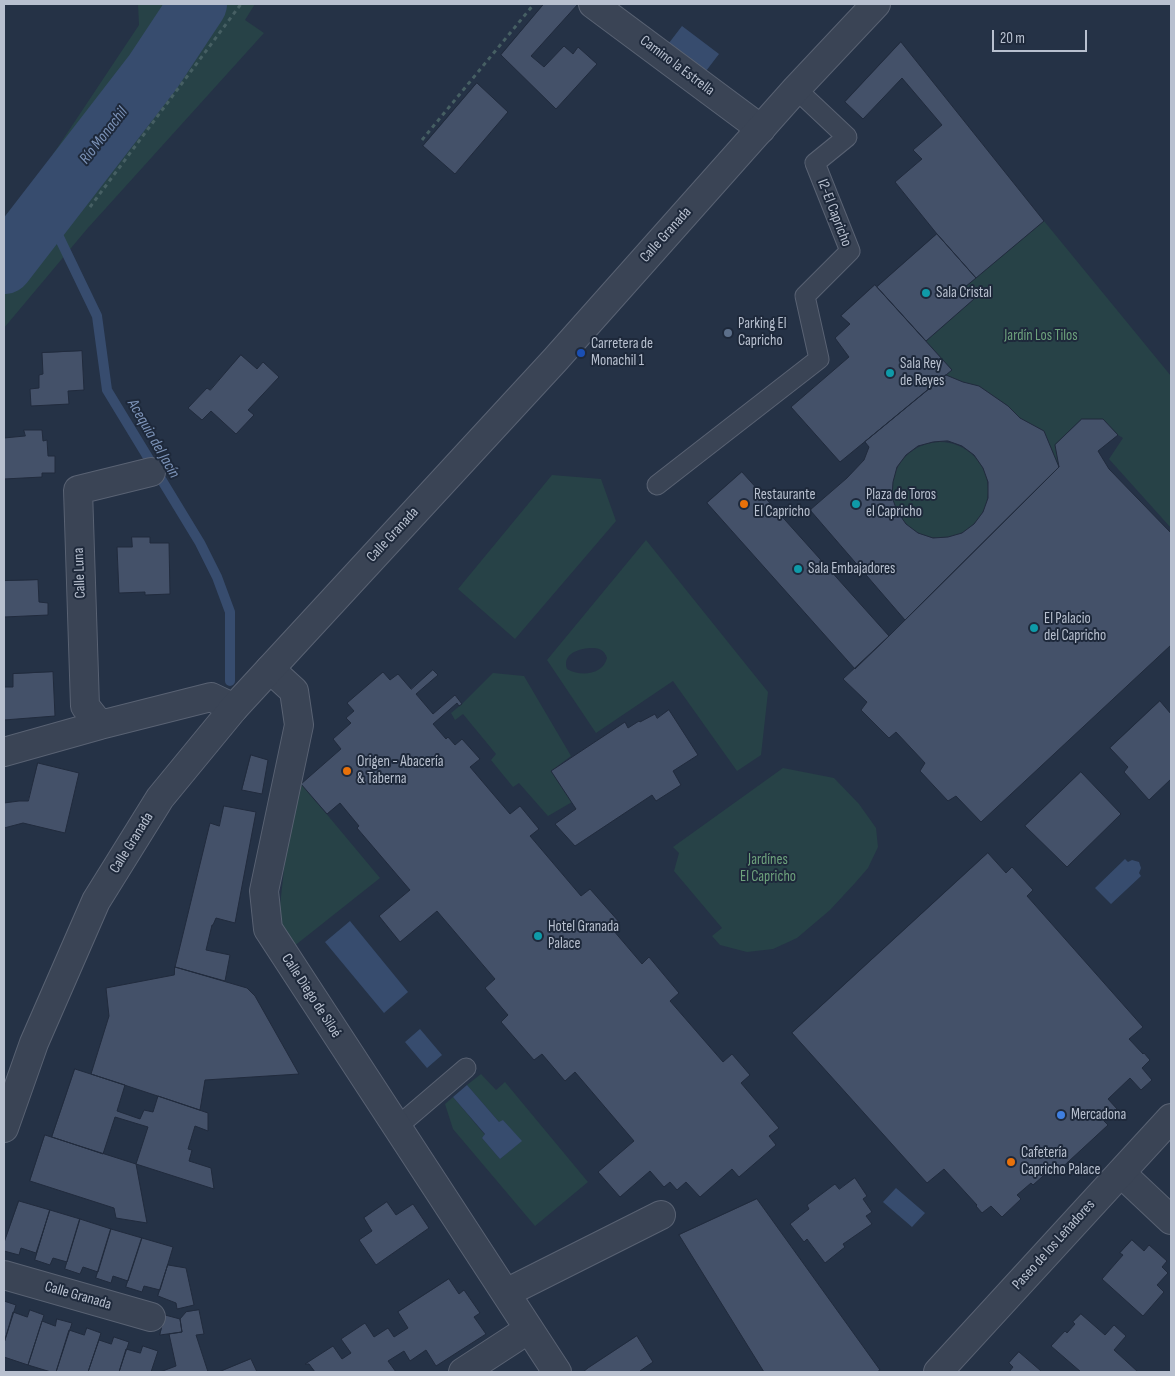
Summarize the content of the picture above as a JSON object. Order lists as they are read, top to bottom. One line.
{"streets":{"street":["Camino la Estrella","Calle Granada","Calle Luna","Calle Diego de Siloé","Paseo de los Leñadores"],"lane":["I2-El Capricho"]},"crossings":[["Camino la Estrella","Calle Granada"],["I2-El Capricho","Calle Granada"],["Calle Granada","Calle Diego de Siloé"]],"water":["Río Monachil","Acequia del Jacín"],"parks":["Jardín Los Tilos","Jardínes El Capricho"],"places":["Sala Cristal","Parking El Capricho","Carretera de Monachil 1","Sala Rey de Reyes","Restaurante El Capricho","Plaza de Toros el Capricho","Sala Embajadores","El Palacio del Capricho","Origen - Abacería & Taberna","Hotel Granada Palace","Mercadona","Cafetería Capricho Palace"],"scale_bar":"20 m"}
